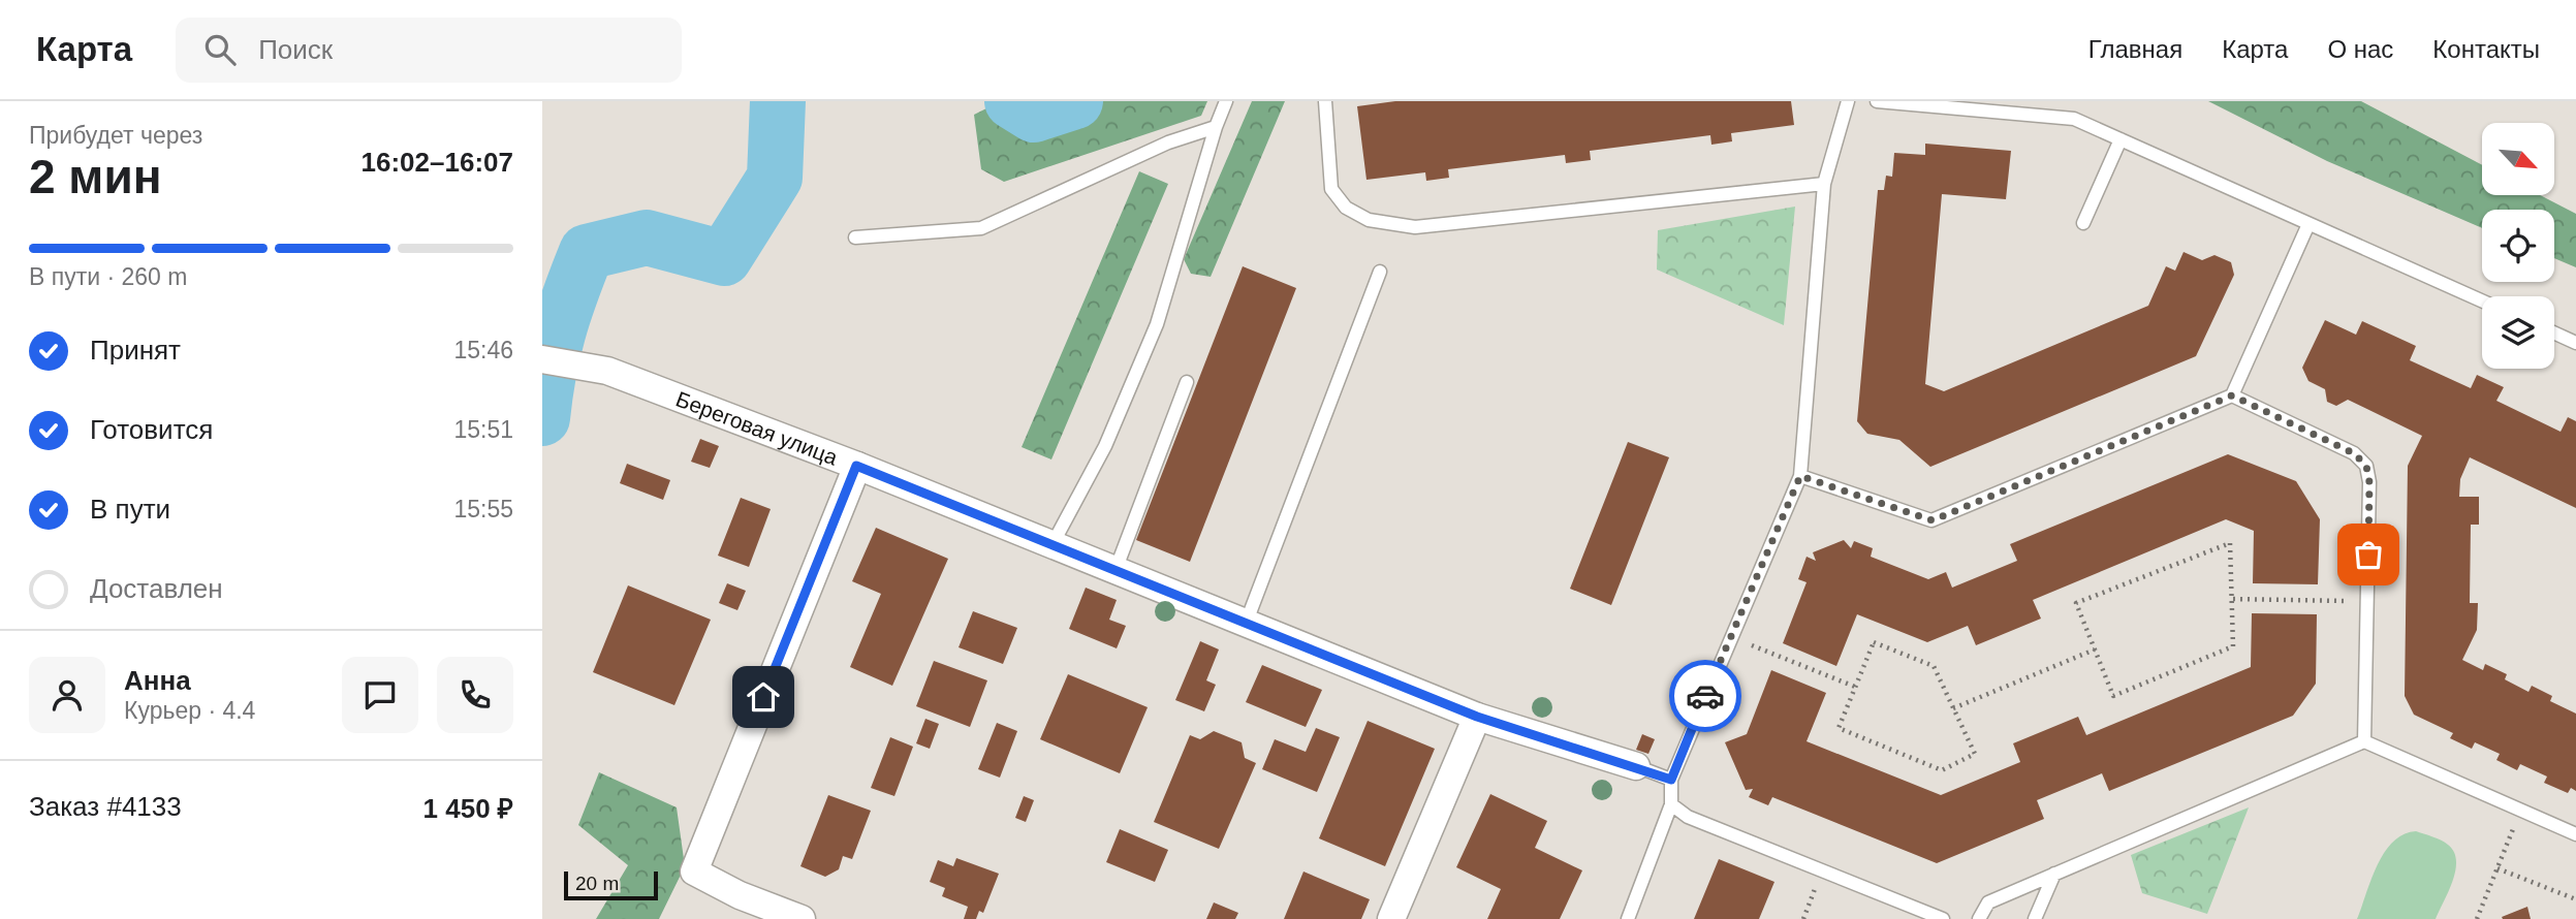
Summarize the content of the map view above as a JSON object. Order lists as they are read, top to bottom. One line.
{"streets":{"street":["Береговая улица"]},"scale_bar":"20 m","north":"bottom right","page":{"header":"Карта","search":"Поиск","nav":["Главная","Карта","О нас","Контакты"],"heading":["2 мин","Прибудет через","16:02–16:07"],"panel":["Анна","Курьер · 4.4","Заказ #4133","1 450 ₽"],"bar":"В пути · 260 m","list":[["Принят","15:46"],["Готовится","15:51"],["В пути","15:55"],"Доставлен"],"scale":"20 m"}}
